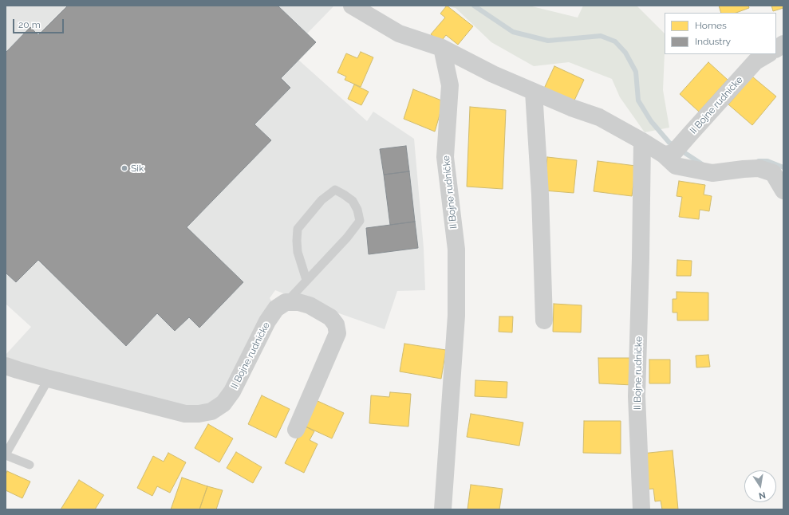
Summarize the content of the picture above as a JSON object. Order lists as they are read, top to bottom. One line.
{"streets":{"street":["II Bojne rudničke"]},"places":["Sik"],"legend":["Homes","Industry"],"scale_bar":"20 m","north":"bottom"}
